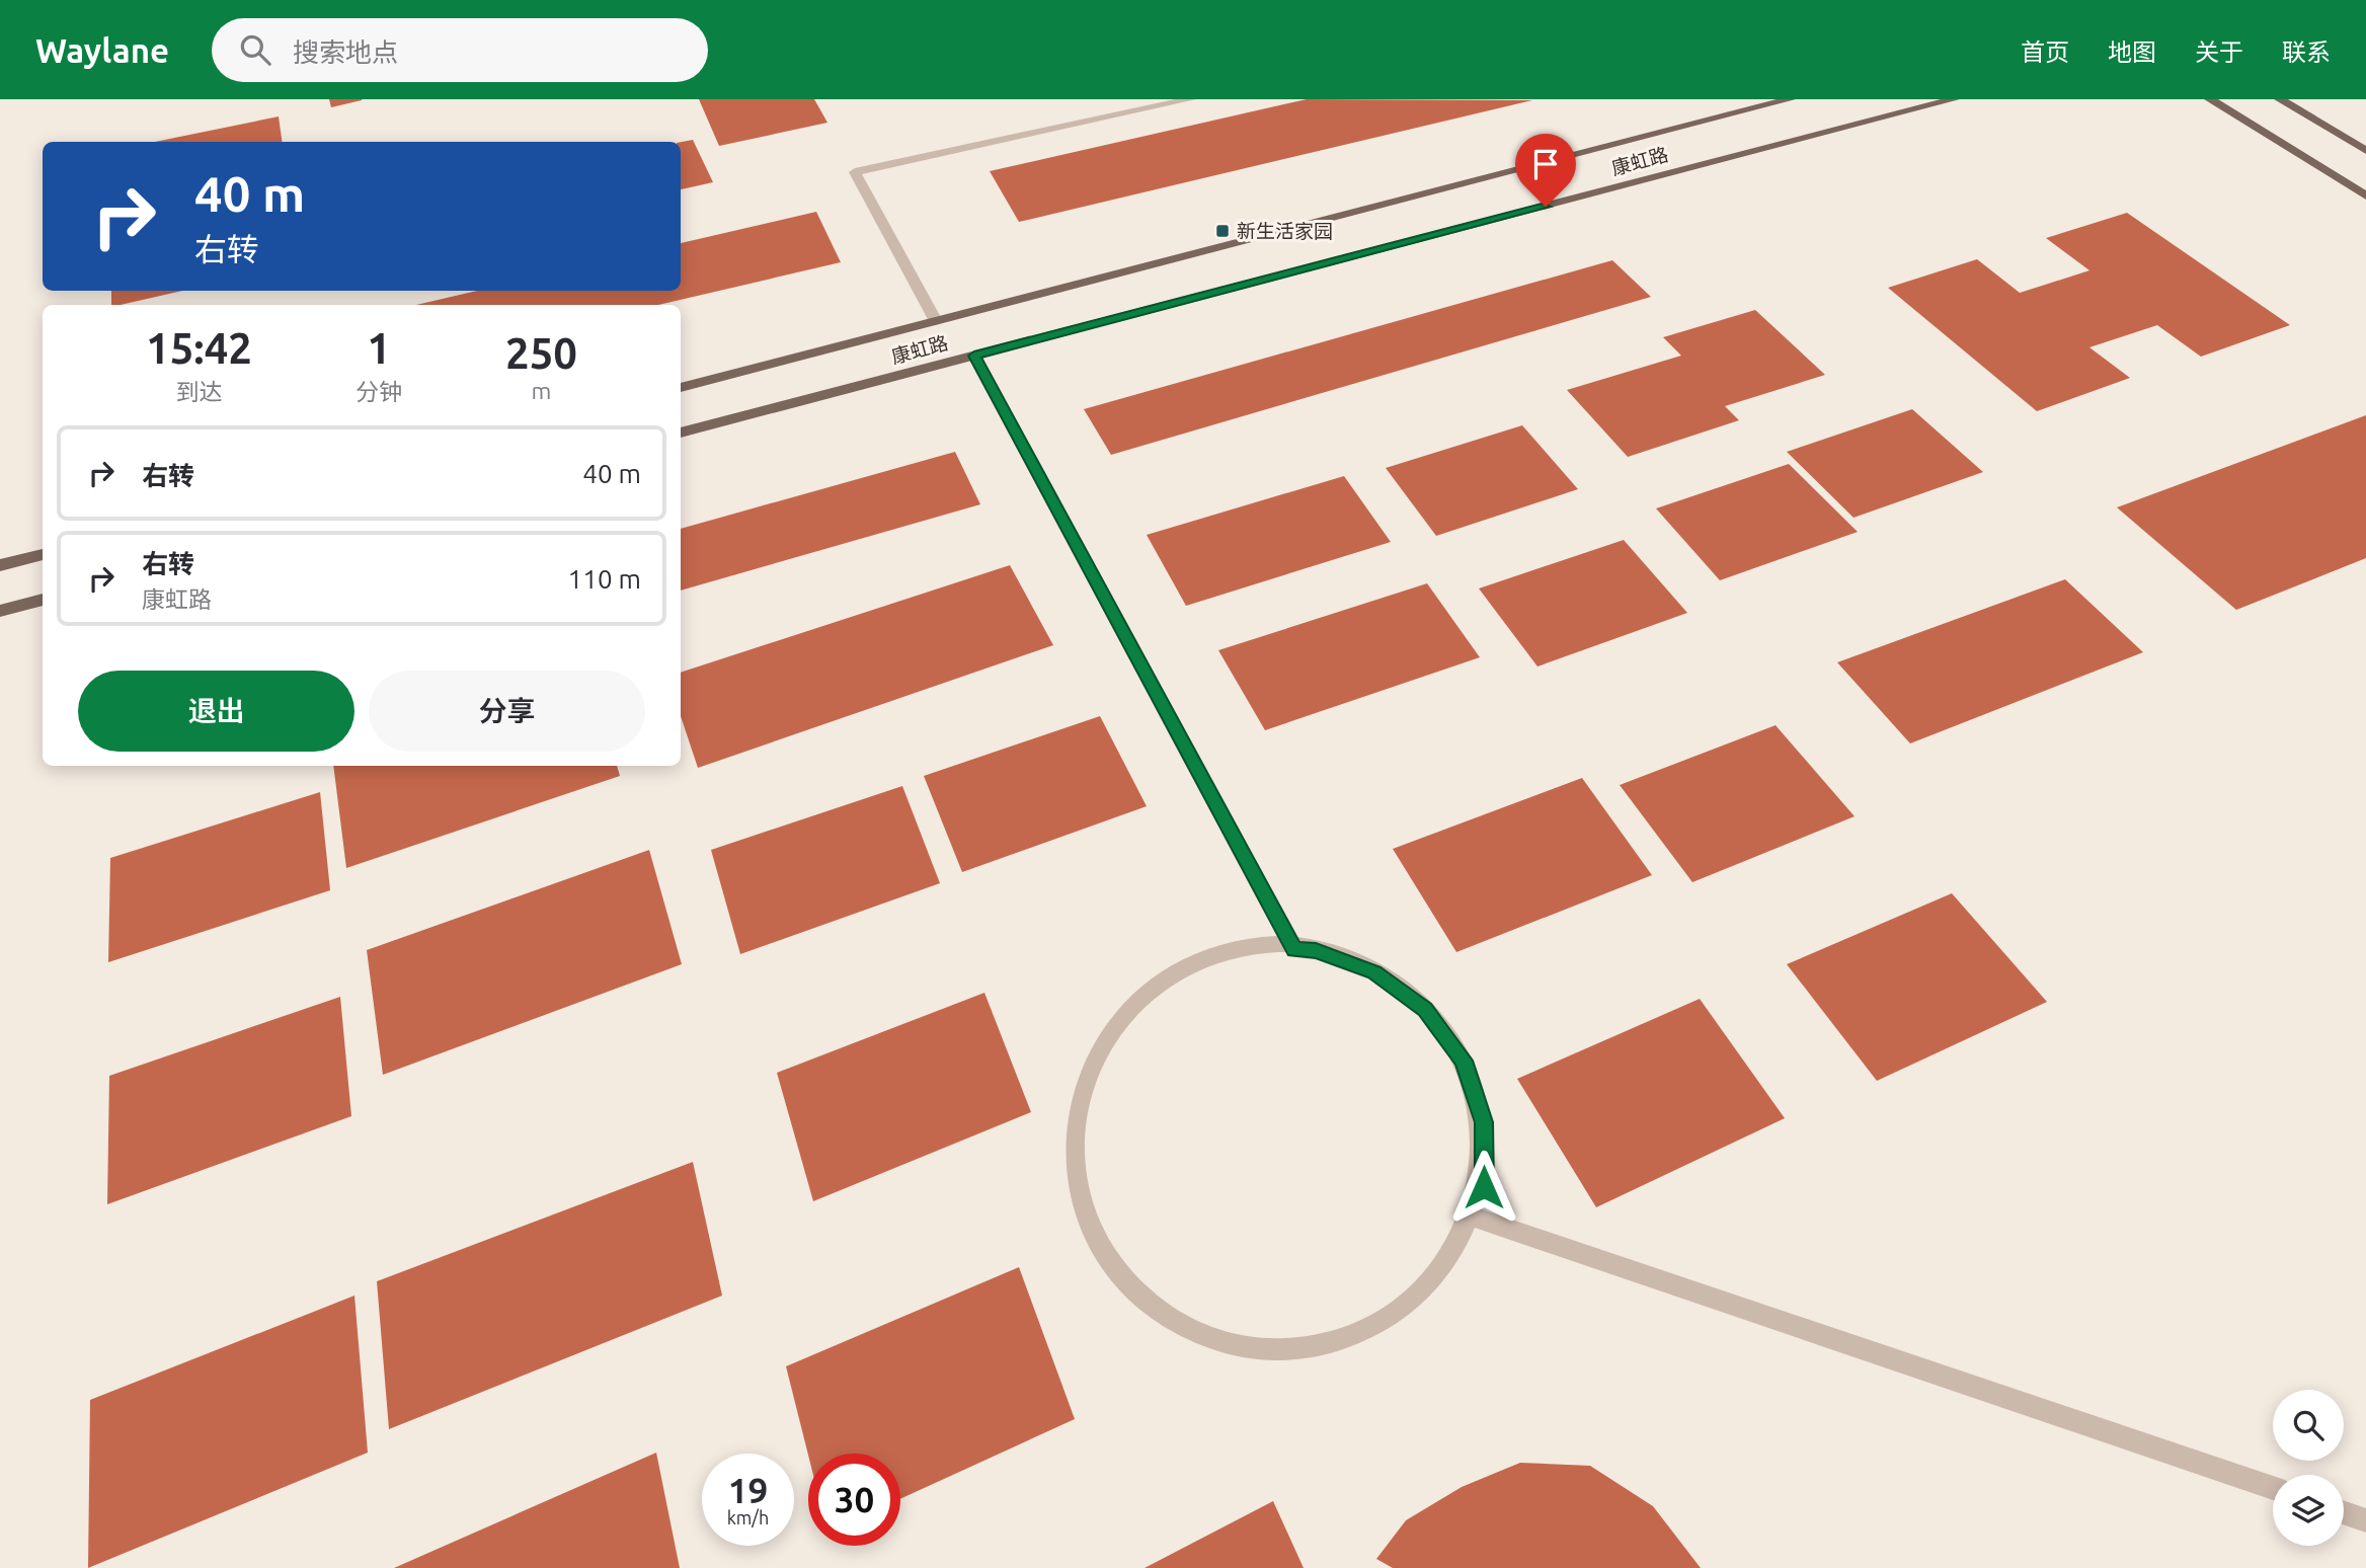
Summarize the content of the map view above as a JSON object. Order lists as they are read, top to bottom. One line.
{"streets":{"main road":["康虹路"]},"places":{"transit":["新生活家园"]},"page":{"header":"Waylane","search":"搜索地点","nav":["首页","地图","关于","联系"],"turn":["40 m","右转"],"eta":["15:42","到达","1","分钟","250","m"],"list":[{"name":"右转","value":"40 m"},{"name":"右转","note":"康虹路","value":"110 m"}],"buttons":["退出","分享"],"speed":"19 km/h","limit":"30"}}
